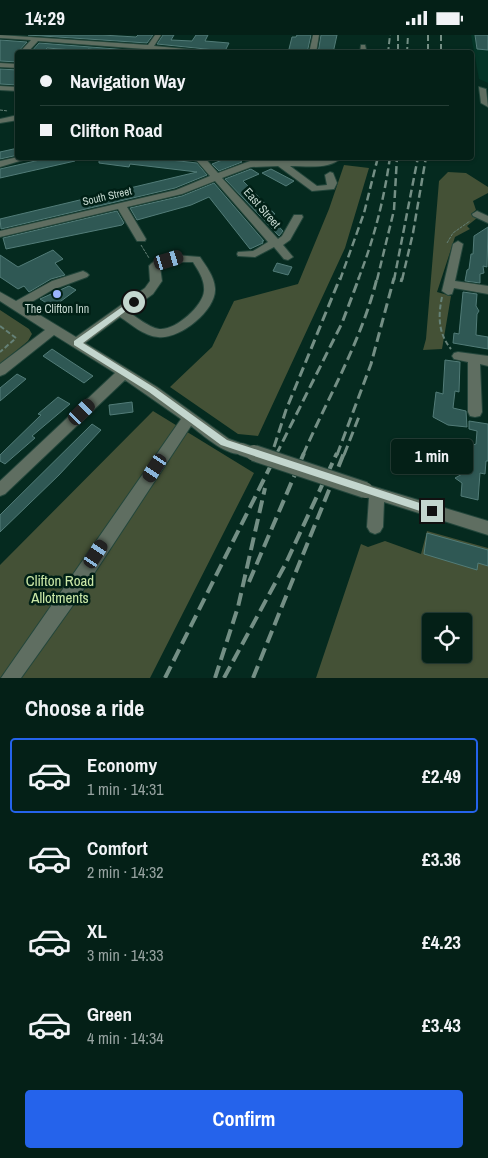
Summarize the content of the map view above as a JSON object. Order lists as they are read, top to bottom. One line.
{"streets":{"street":["South Street","East Street"]},"crossings":[["South Street","East Street"]],"parks":["Clifton Road Allotments"],"places":["The Clifton Inn"],"page":{"status":"14:29","banner":["Navigation Way","Clifton Road"],"bubble":"1 min","heading":"Choose a ride","list":[{"name":"Economy","note":"1 min · 14:31","value":"£2.49"},{"name":"Comfort","note":"2 min · 14:32","value":"£3.36"},{"name":"XL","note":"3 min · 14:33","value":"£4.23"},{"name":"Green","note":"4 min · 14:34","value":"£3.43"}],"buttons":"Confirm"}}
